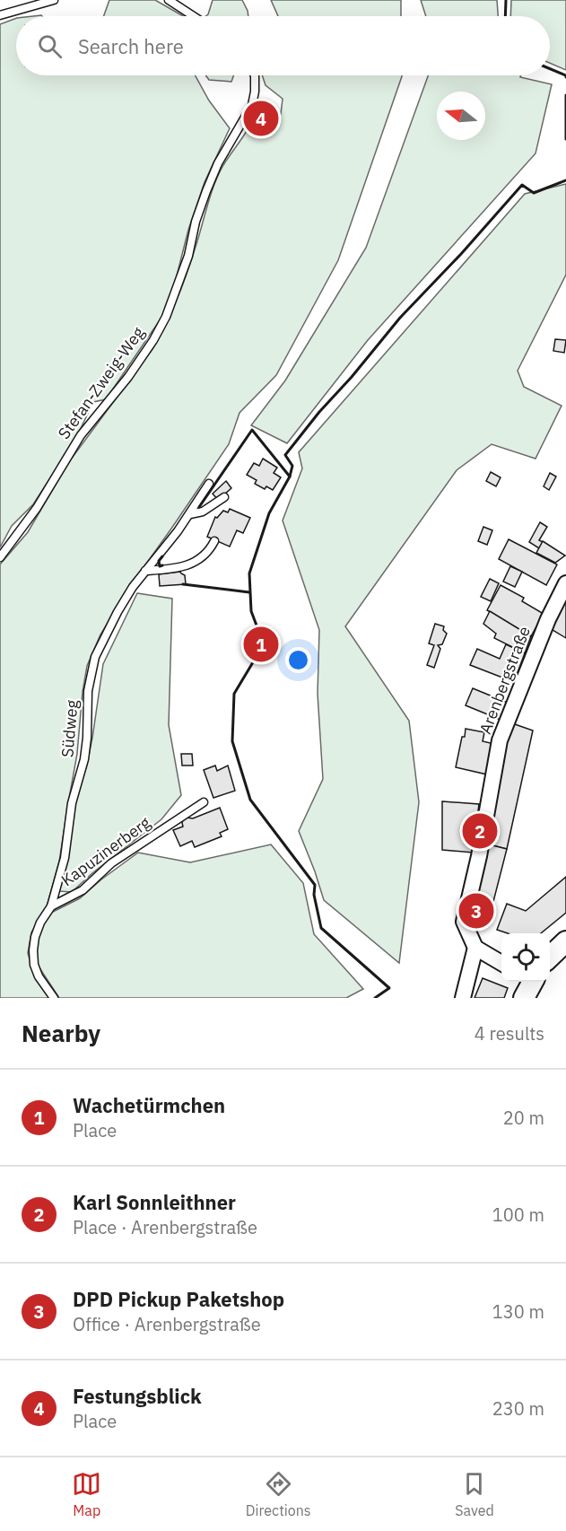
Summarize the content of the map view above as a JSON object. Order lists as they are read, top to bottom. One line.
{"streets":{"street":["Arenbergstraße"],"lane":["Stefan-Zweig-Weg","Südweg","Kapuzinerberg"]},"crossings":[["Südweg","Kapuzinerberg"]],"north":"left","page":{"search":"Search here","pins":["4","1","2","3"],"heading":["Nearby","4 results"],"list":[{"mark":"1","name":"Wachetürmchen","note":"Place","value":"20 m"},{"mark":"2","name":"Karl Sonnleithner","note":"Place · Arenbergstraße","value":"100 m"},{"mark":"3","name":"DPD Pickup Paketshop","note":"Office · Arenbergstraße","value":"130 m"},{"mark":"4","name":"Festungsblick","note":"Place","value":"230 m"}],"nav":["Map","Directions","Saved"]}}
